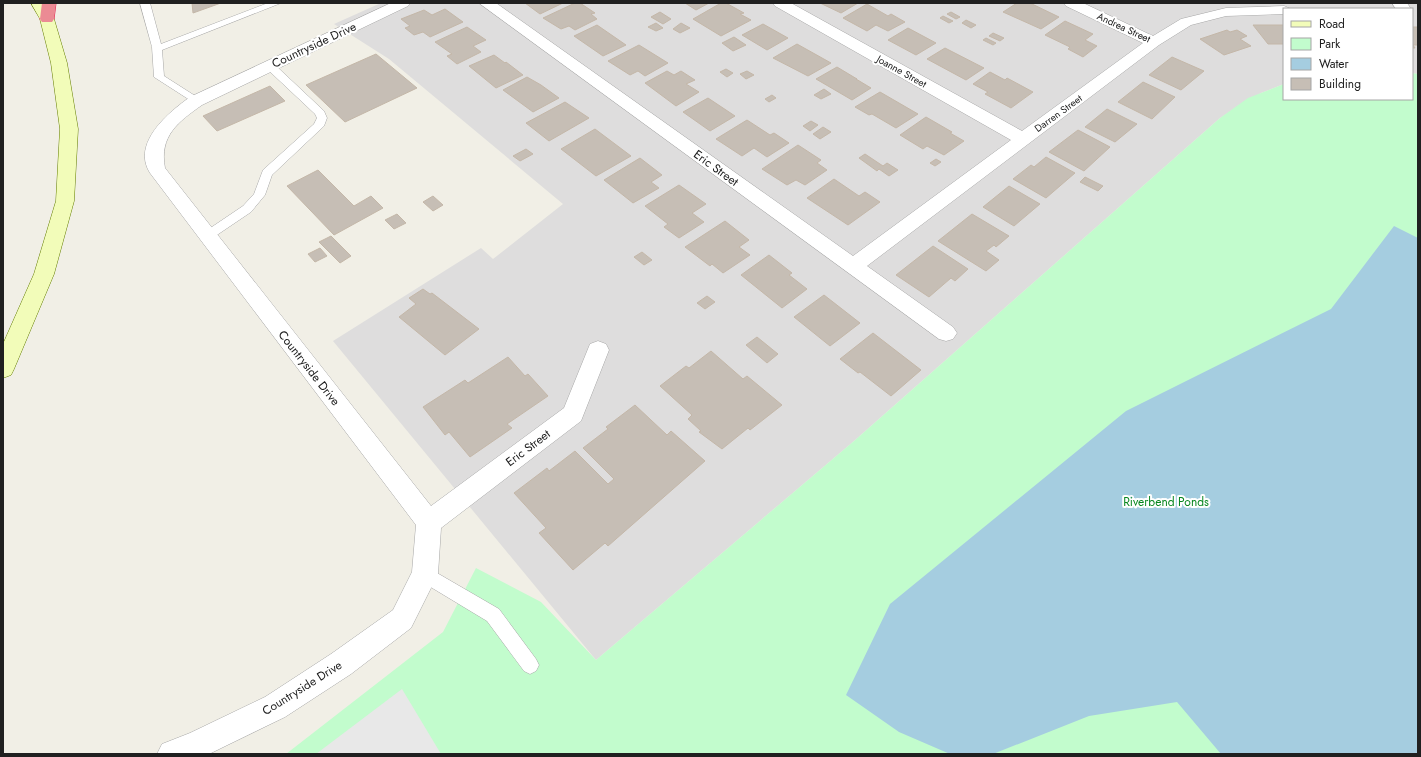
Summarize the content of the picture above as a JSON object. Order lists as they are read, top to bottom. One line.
{"streets":{"street":["Andrea Street","Countryside Drive","Joanne Street","Darren Street","Eric Street"]},"crossings":[["Andrea Street","Darren Street"],["Countryside Drive","Eric Street"],["Joanne Street","Darren Street"],["Darren Street","Eric Street"]],"parks":["Riverbend Ponds"],"legend":["Road","Park","Water","Building"]}
